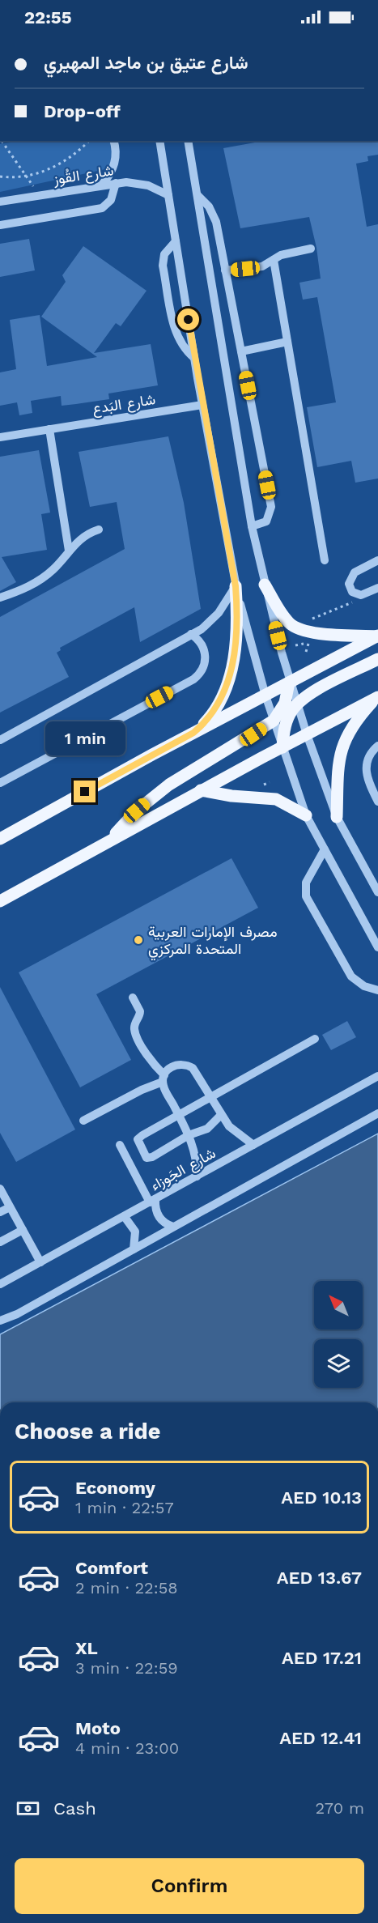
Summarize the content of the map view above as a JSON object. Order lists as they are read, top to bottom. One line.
{"streets":{"street":["شارع القُوز","شارع البَدع","شارع الجَوزاء"]},"places":["مصرف الإمارات العربية المتحدة المركزي"],"north":"top left","page":{"status":"22:55","banner":["شارع عتيق بن ماجد المهيري","Drop-off"],"bubble":"1 min","heading":"Choose a ride","list":[{"name":"Economy","note":"1 min · 22:57","value":"AED 10.13"},{"name":"Comfort","note":"2 min · 22:58","value":"AED 13.67"},{"name":"XL","note":"3 min · 22:59","value":"AED 17.21"},{"name":"Moto","note":"4 min · 23:00","value":"AED 12.41"}],"pay":["Cash","270 m"],"buttons":"Confirm"}}
